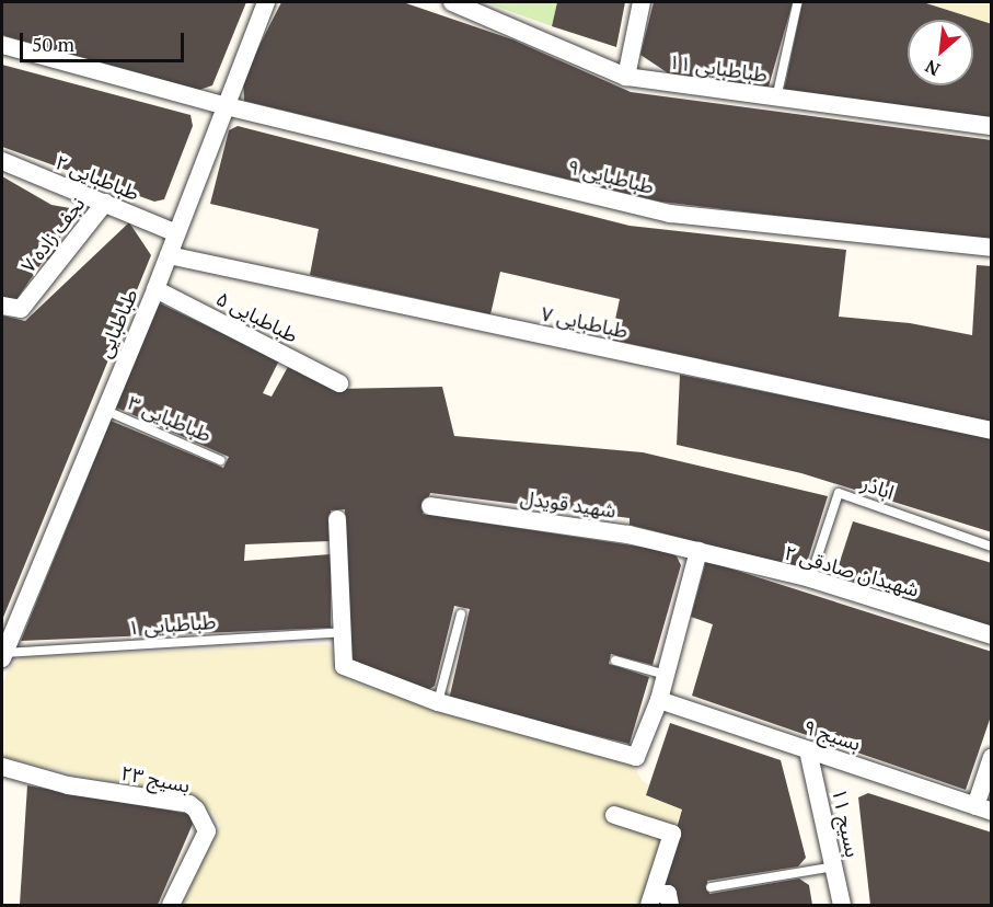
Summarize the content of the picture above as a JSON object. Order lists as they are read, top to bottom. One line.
{"streets":{"street":["طباطبایی ۱۱","طباطبایی ۹","طباطبایی ۲","نجف زاده ۷","طباطبایی ۵","طباطبایی ۷","طباطبایی","شهید قویدل","شهیدان صادقی ۲","بسیج ۹","بسیج ۲۳","بسیج ۱۱"],"lane":["طباطبایی ۳","اباذر","طباطبایی ۱"]},"crossings":[["طباطبایی ۹","طباطبایی"],["طباطبایی ۲","نجف زاده ۷"],["طباطبایی ۲","طباطبایی"],["طباطبایی ۵","طباطبایی"],["طباطبایی ۷","طباطبایی"],["طباطبایی","طباطبایی ۳"],["طباطبایی","طباطبایی ۱"],["اباذر","شهیدان صادقی ۲"],["شهید قویدل","شهیدان صادقی ۲"],["بسیج ۹","بسیج ۱۱"]],"scale_bar":"50 m","north":"bottom left"}
